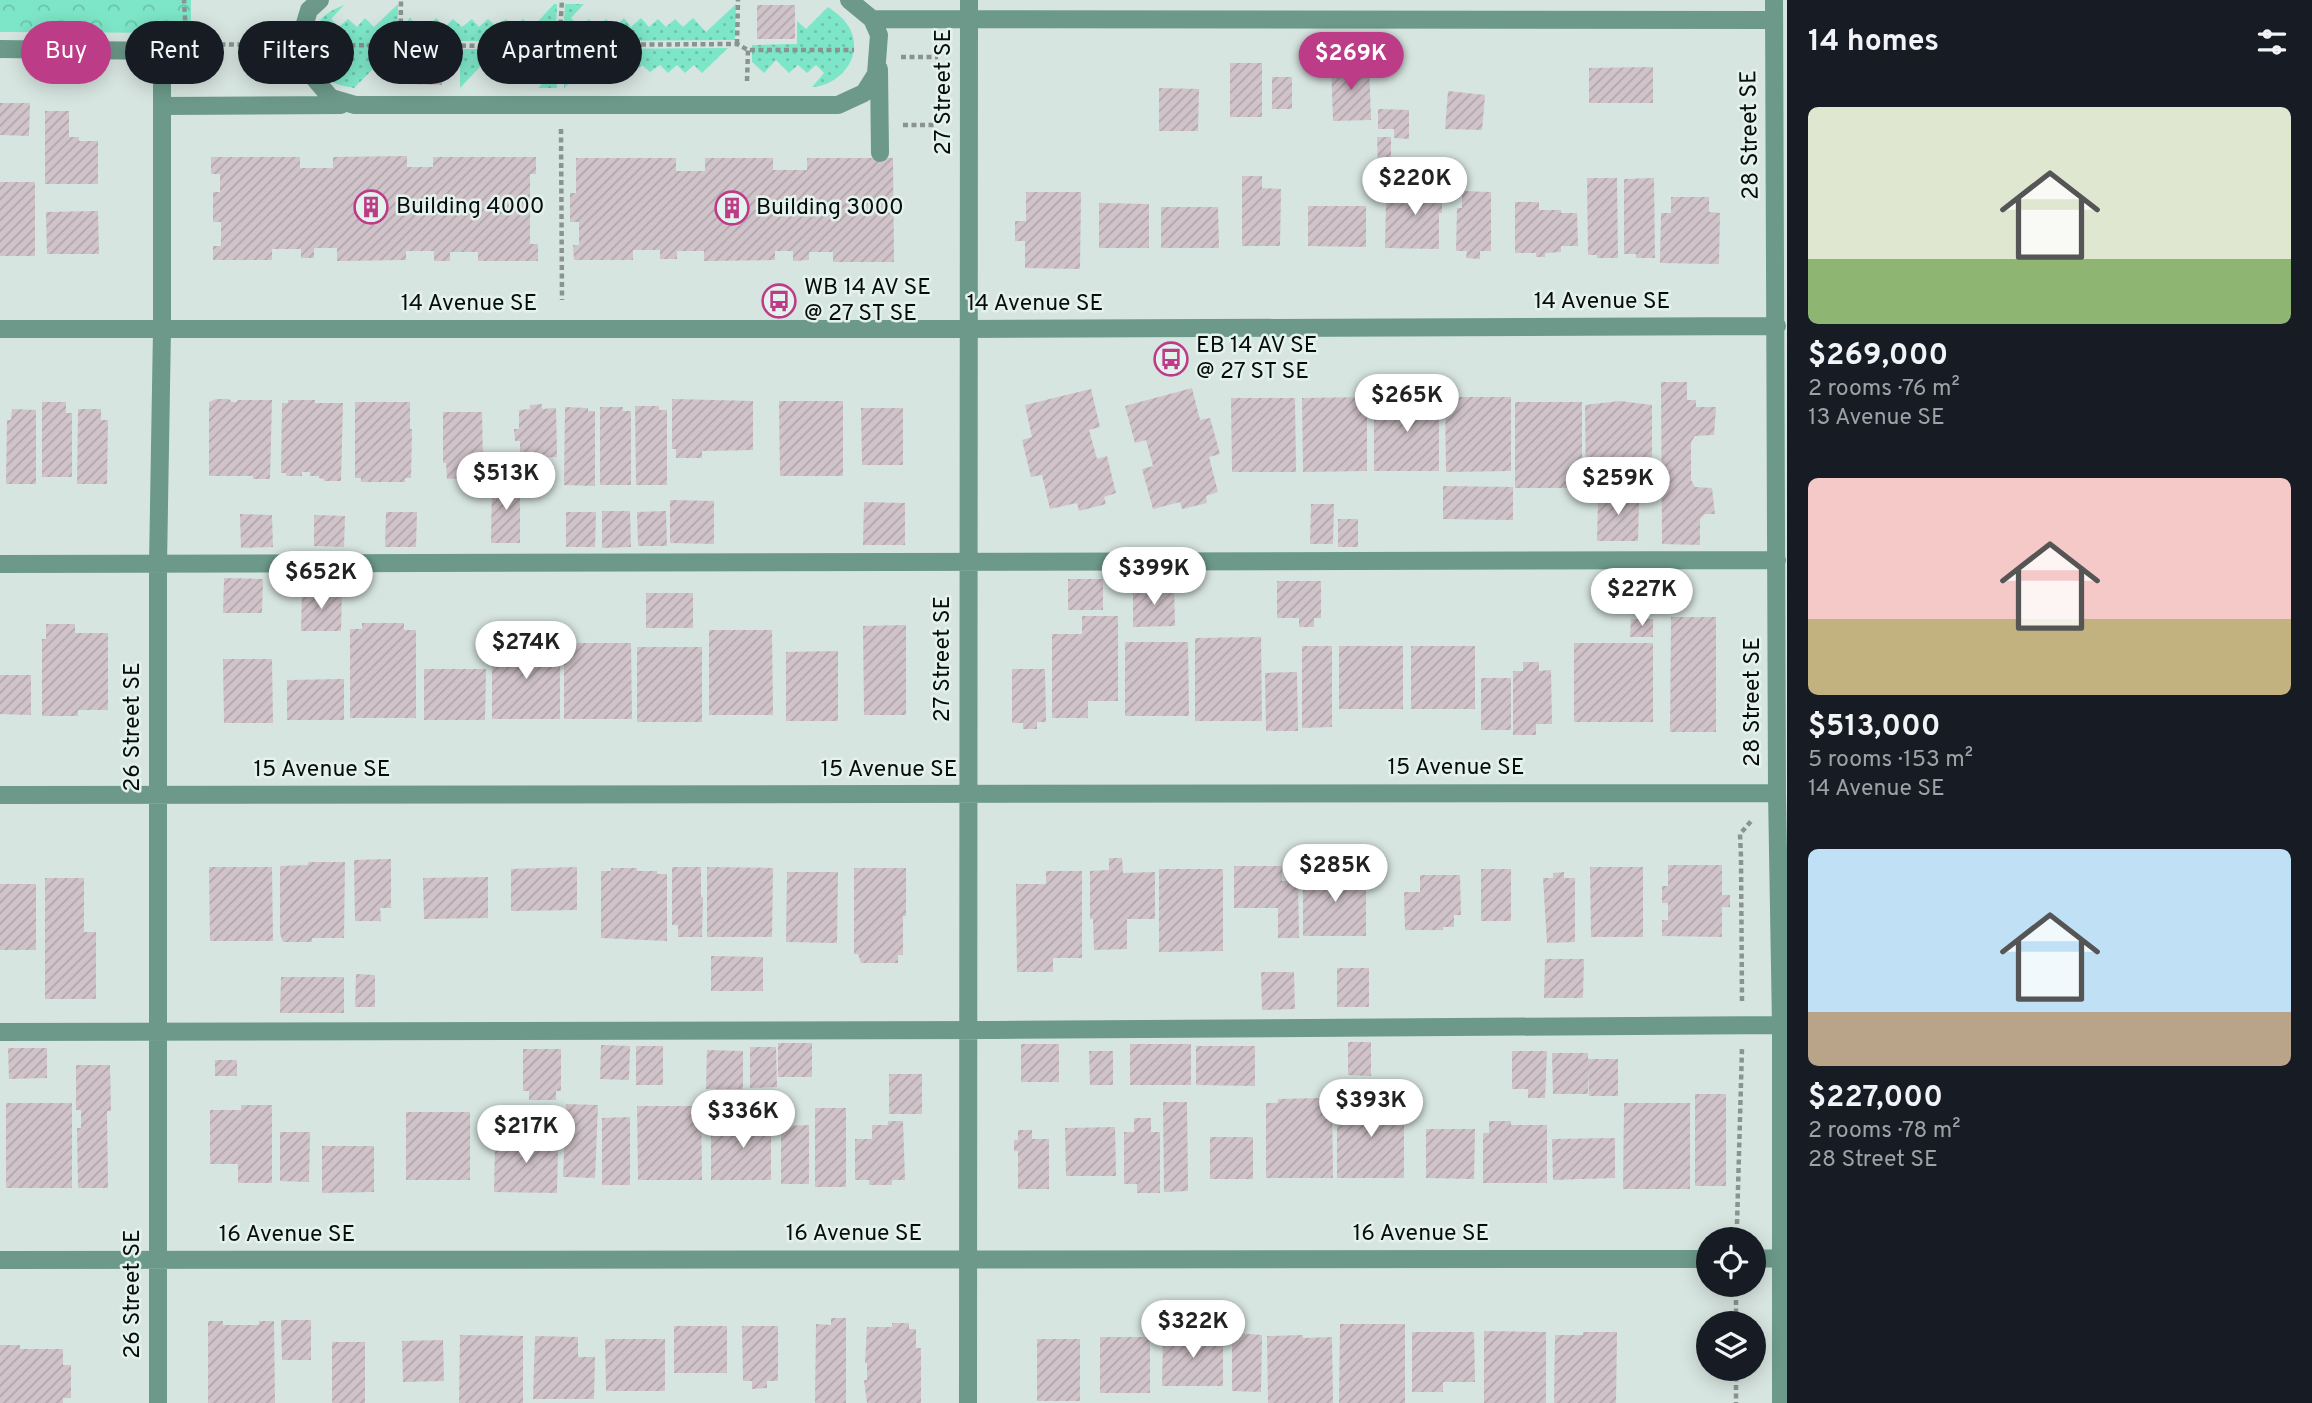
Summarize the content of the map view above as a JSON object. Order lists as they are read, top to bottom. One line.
{"streets":{"street":["27 Street SE","28 Street SE","14 Avenue SE","26 Street SE","15 Avenue SE","16 Avenue SE"]},"crossings":[["27 Street SE","14 Avenue SE"],["27 Street SE","15 Avenue SE"],["27 Street SE","16 Avenue SE"],["28 Street SE","14 Avenue SE"],["28 Street SE","15 Avenue SE"],["14 Avenue SE","26 Street SE"],["26 Street SE","15 Avenue SE"],["26 Street SE","16 Avenue SE"]],"places":{"building":["Building 4000","Building 3000"],"bus stop":["WB 14 AV SE @ 27 ST SE","EB 14 AV SE @ 27 ST SE"]},"page":{"heading":"14 homes","chip":["Buy","Rent","Filters","New","Apartment"],"price":["$269K","$220K","$265K","$513K","$259K","$399K","$652K","$227K","$274K","$285K","$393K","$336K","$217K","$322K"],"list":[{"name":"$269,000","note":"2 rooms · 76 m² · 13 Avenue SE"},{"name":"$513,000","note":"5 rooms · 153 m² · 14 Avenue SE"},{"name":"$227,000","note":"2 rooms · 78 m² · 28 Street SE"}]}}
